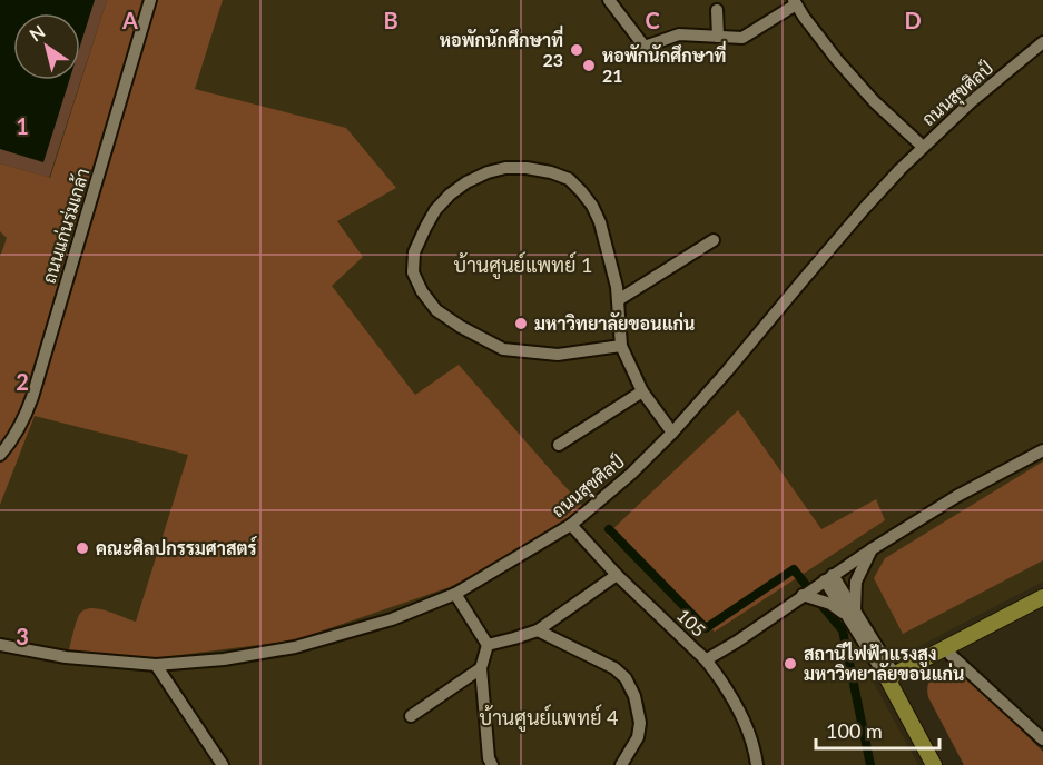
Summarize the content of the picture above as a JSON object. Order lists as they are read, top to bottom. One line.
{"streets":{"street":["ถนนสุขศิลป์","ถนนแก่นร่มเกล้า","105"]},"crossings":[["ถนนสุขศิลป์","105"]],"districts":["บ้านศูนย์แพทย์ 1","บ้านศูนย์แพทย์ 4"],"places":["หอพักนักศึกษาที่ 23","หอพักนักศึกษาที่ 21","มหาวิทยาลัยขอนแก่น","คณะศิลปกรรมศาสตร์","สถานีไฟฟ้าแรงสูง มหาวิทยาลัยขอนแก่น"],"scale_bar":"100 m","north":"top left","grid":{"columns":["A","B","C","D"],"rows":["1","2","3"]}}
